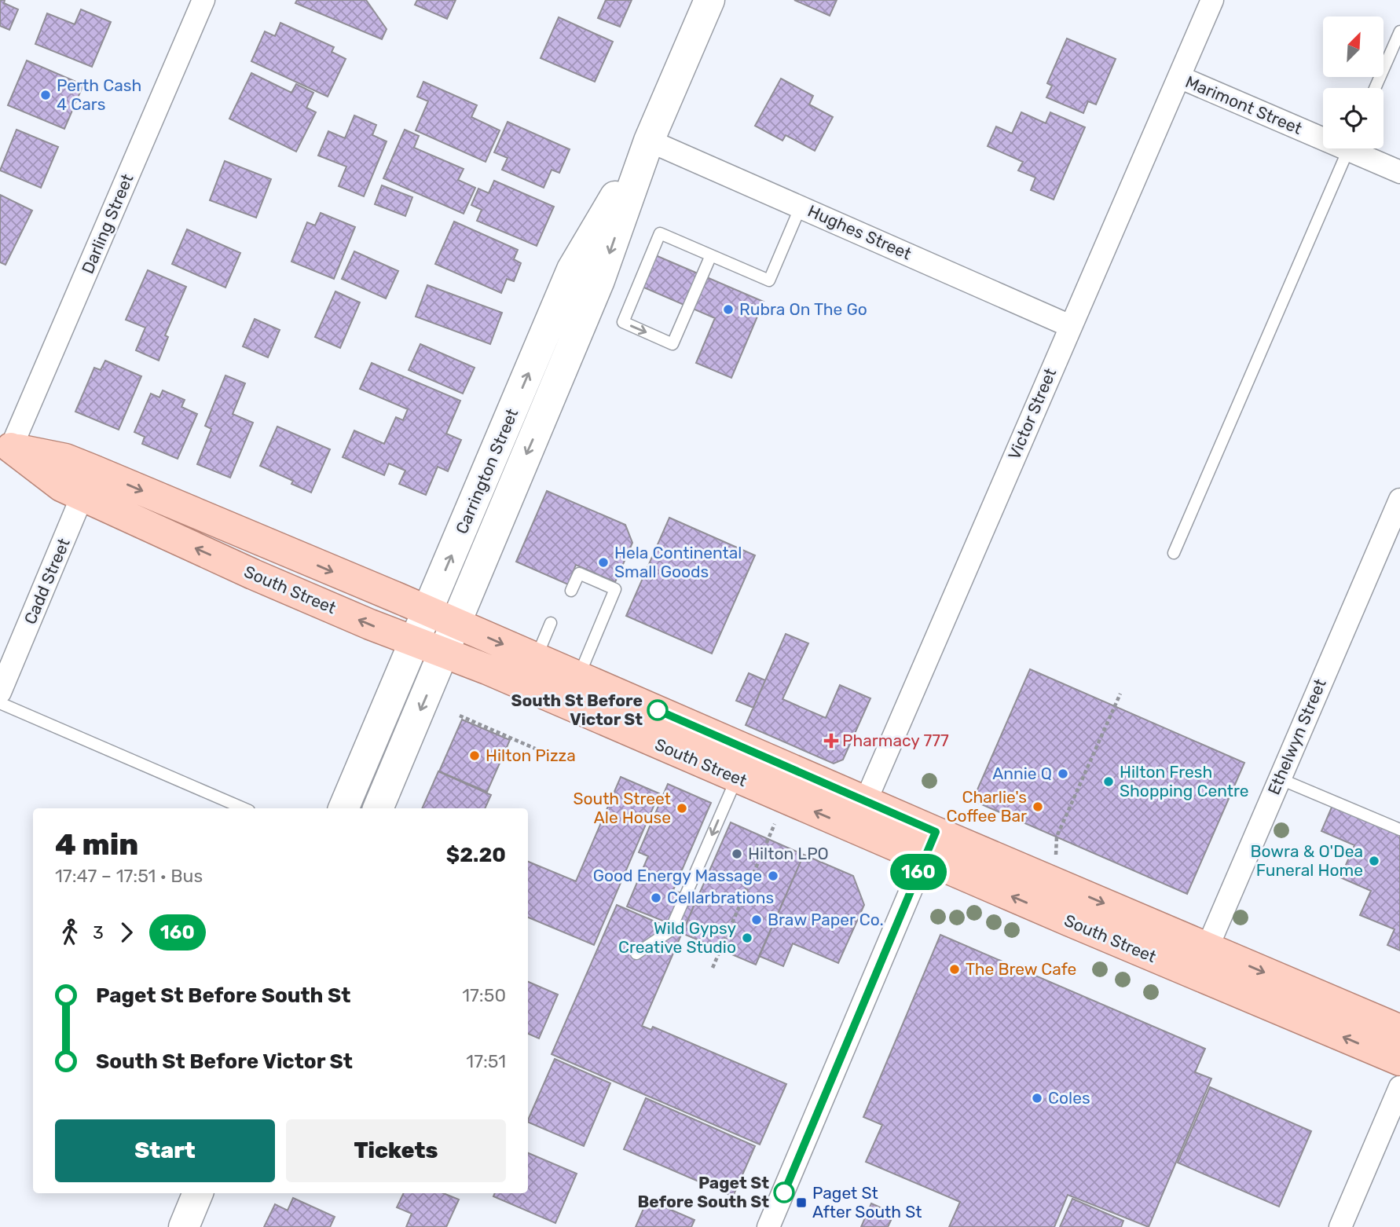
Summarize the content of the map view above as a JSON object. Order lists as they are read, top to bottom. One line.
{"streets":{"main road":["Carrington Street","South Street"],"street":["Marimont Street","Darling Street","Hughes Street","Victor Street","Cadd Street","Ethelwyn Street"]},"crossings":[["Marimont Street","Victor Street"],["Darling Street","South Street"],["Hughes Street","Victor Street"],["Hughes Street","Carrington Street"],["Victor Street","South Street"],["Carrington Street","South Street"],["Cadd Street","South Street"],["South Street","Ethelwyn Street"]],"places":{"other":["Perth Cash 4 Cars","Rubra On The Go","Hela Continental Small Goods","South St Before Victor St","Hilton Pizza","Annie Q","Hilton Fresh Shopping Centre","Charlie's Coffee Bar","South Street Ale House","Hilton LPO","Bowra & O'Dea Funeral Home","Good Energy Massage","Cellarbrations","Braw Paper Co.","Wild Gypsy Creative Studio","The Brew Cafe","Coles","Paget St Before South St"],"health":["Pharmacy 777"],"transit":["Paget St After South St"]},"lines":["bus line 160"],"north":"top right","page":{"on_map":"160","heading":["4 min","17:47 – 17:51 · Bus","$2.20"],"legs":["3","160"],"list":[{"name":"Paget St Before South St","value":"17:50"},{"name":"South St Before Victor St","value":"17:51"}],"buttons":["Start","Tickets"]}}
